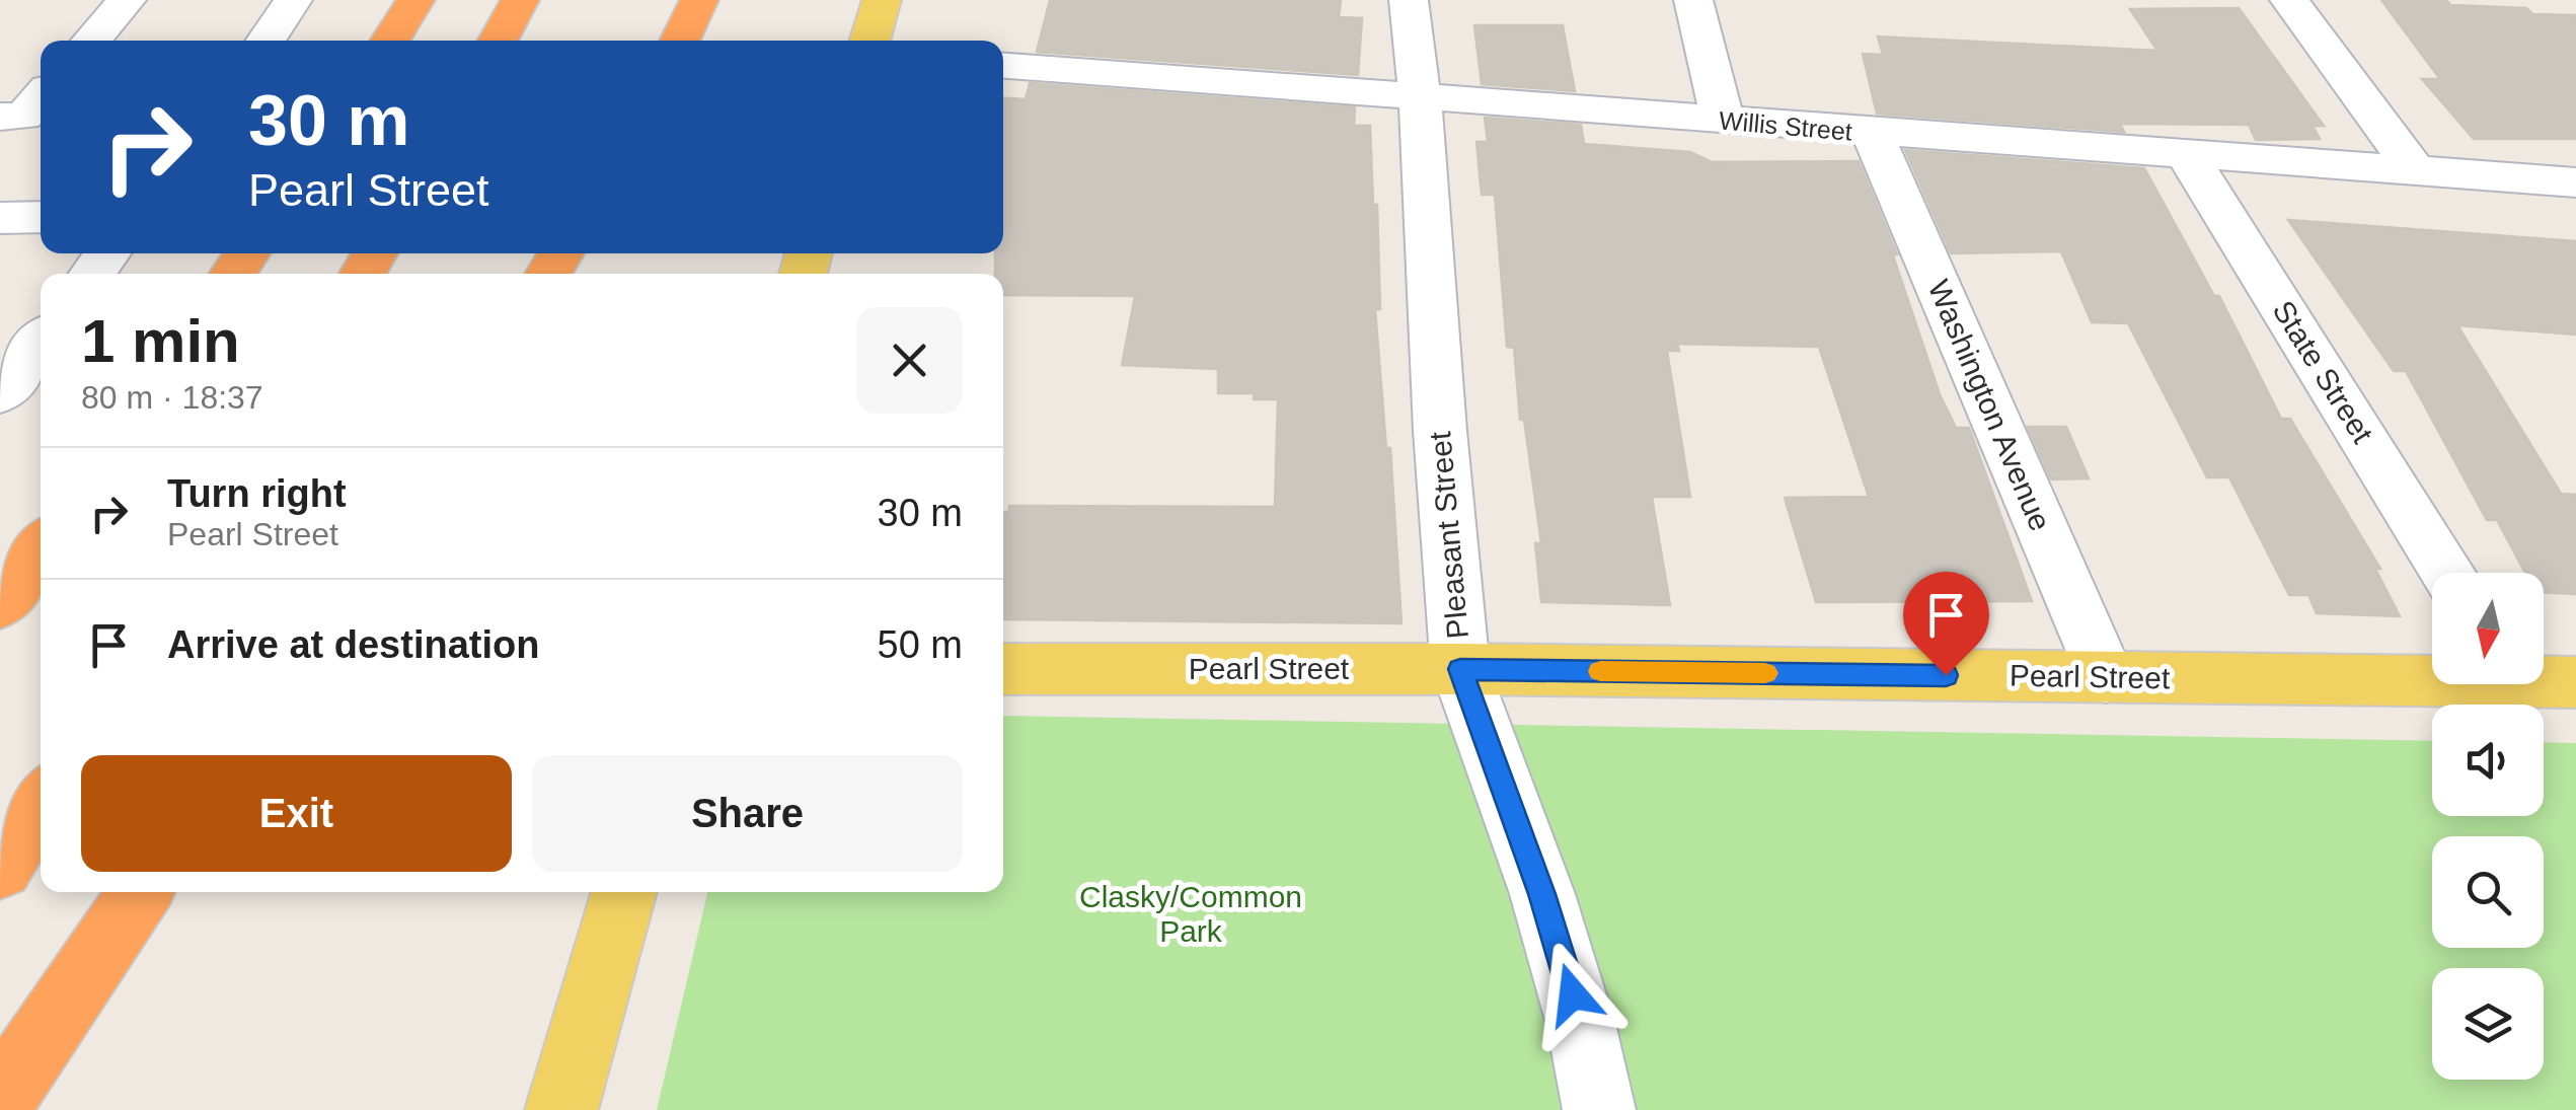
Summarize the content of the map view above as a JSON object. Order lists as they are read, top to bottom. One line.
{"streets":{"main road":["Pearl Street"],"street":["Willis Street","State Street","Washington Avenue","Pleasant Street"]},"crossings":[["Willis Street","State Street"],["Willis Street","Washington Avenue"],["Willis Street","Pleasant Street"],["Washington Avenue","Pearl Street"],["Pleasant Street","Pearl Street"]],"parks":["Clasky/Common Park"],"north":"bottom","page":{"turn":["30 m","Pearl Street"],"heading":["1 min","80 m · 18:37"],"list":[{"name":"Turn right","note":"Pearl Street","value":"30 m"},{"name":"Arrive at destination","value":"50 m"}],"buttons":["Exit","Share"]}}
